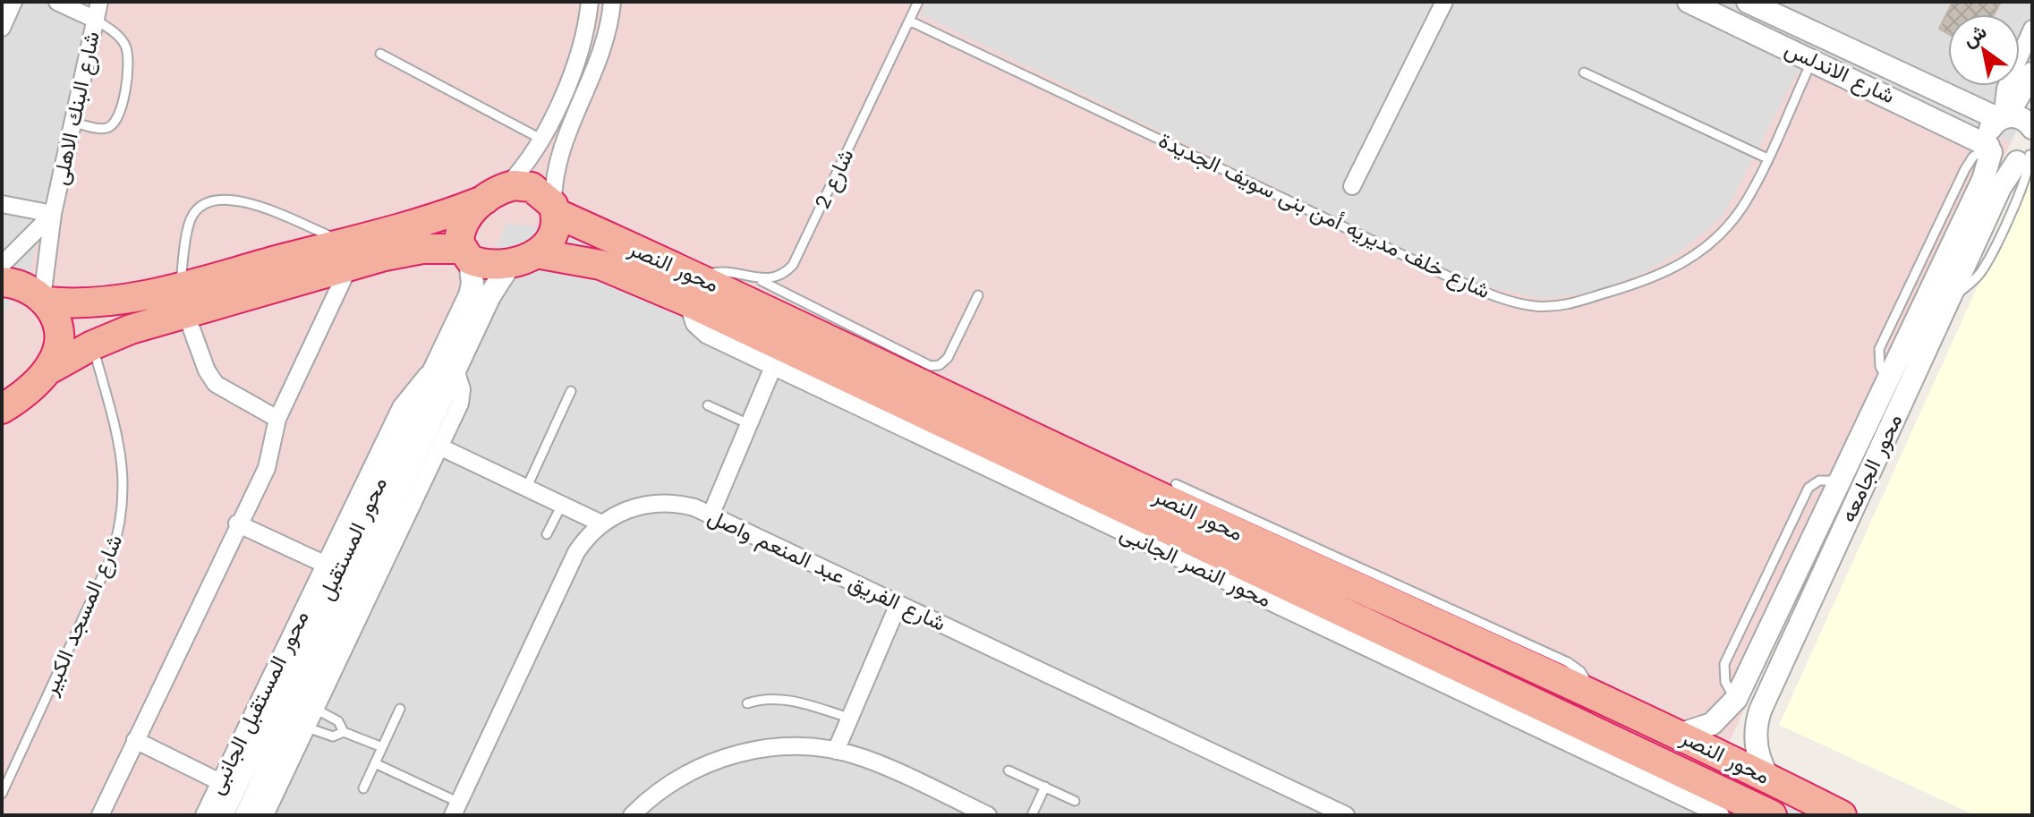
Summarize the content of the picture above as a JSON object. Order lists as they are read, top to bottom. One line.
{"streets":{"highway":["محور النصر"],"street":["شارع الاندلس","شارع البنك الاهلى","محور الجامعه","محور المستقبل","محور النصر الجانبى","شارع الفريق عبد المنعم واصل","محور المستقبل الجانبى"],"lane":["شارع 2","شارع خلف مديريه أمن بنى سويف الجديدة","شارع المسجد الكبير"]},"crossings":[["شارع الاندلس","شارع خلف مديريه أمن بنى سويف الجديدة"],["شارع الاندلس","محور الجامعه"],["شارع 2","شارع خلف مديريه أمن بنى سويف الجديدة"],["محور النصر","محور الجامعه"],["محور النصر","محور المستقبل"],["محور النصر","محور النصر الجانبى"],["محور المستقبل","محور المستقبل الجانبى"]],"north":"top left"}
